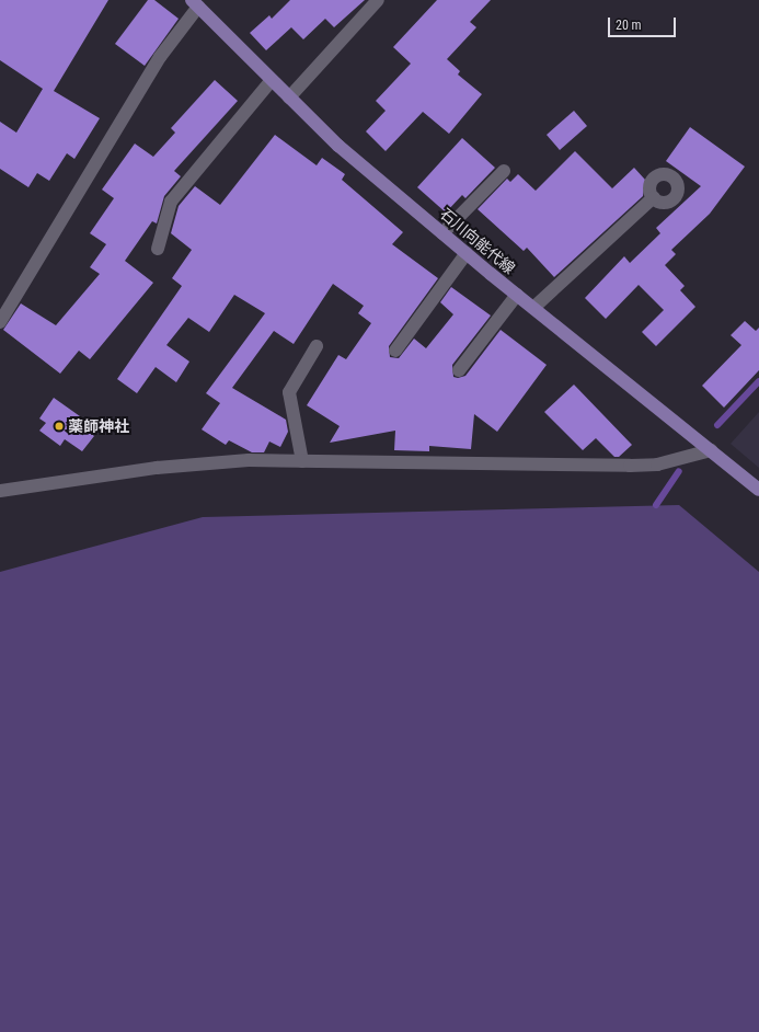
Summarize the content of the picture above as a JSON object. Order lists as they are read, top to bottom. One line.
{"streets":{"main road":["石川向能代線"]},"places":["薬師神社"],"scale_bar":"20 m"}
